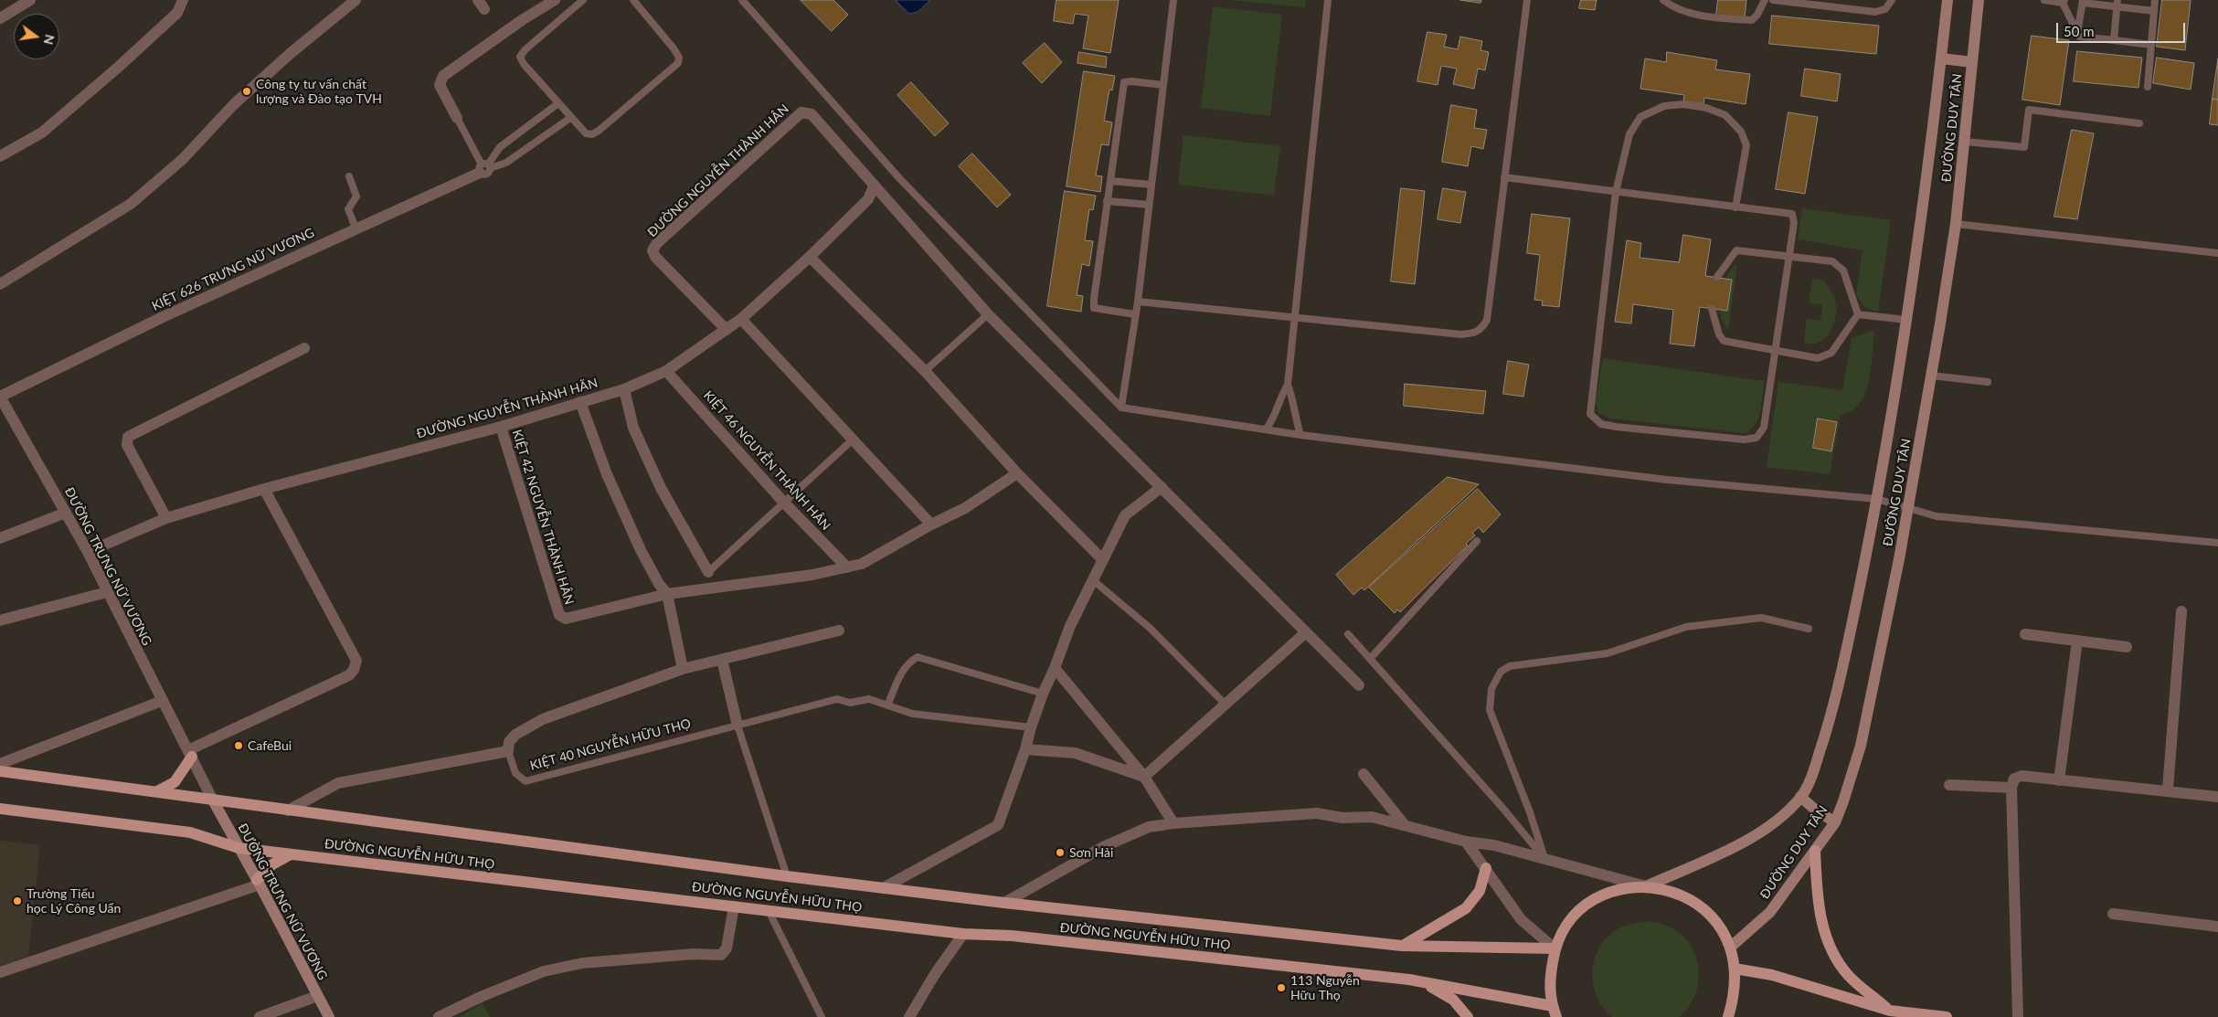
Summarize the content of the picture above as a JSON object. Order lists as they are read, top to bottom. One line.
{"streets":{"main road":["ĐƯỜNG NGUYỄN HỮU THỌ"],"street":["ĐƯỜNG DUY TÂN","ĐƯỜNG NGUYỄN THÀNH HÂN","KIỆT 626 TRƯNG NỮ VƯƠNG","ĐƯỜNG NGUYỄN THÀNH HÃN","KIỆT 46 NGUYỄN THÀNH HÂN","KIỆT 42 NGUYỄN THÀNH HÂN","ĐƯỜNG TRƯNG NỮ VƯƠNG"],"lane":["KIỆT 40 NGUYỄN HỮU THỌ"]},"crossings":[["ĐƯỜNG NGUYỄN THÀNH HÂN","ĐƯỜNG NGUYỄN THÀNH HÃN"],["KIỆT 626 TRƯNG NỮ VƯƠNG","ĐƯỜNG TRƯNG NỮ VƯƠNG"],["ĐƯỜNG NGUYỄN THÀNH HÃN","KIỆT 46 NGUYỄN THÀNH HÂN"],["ĐƯỜNG NGUYỄN THÀNH HÃN","KIỆT 42 NGUYỄN THÀNH HÂN"],["ĐƯỜNG NGUYỄN THÀNH HÃN","ĐƯỜNG TRƯNG NỮ VƯƠNG"],["ĐƯỜNG TRƯNG NỮ VƯƠNG","ĐƯỜNG NGUYỄN HỮU THỌ"]],"places":["Công ty tư vấn chất lượng và Đào tạo TVH","CafeBui","Sơn Hải","Trường Tiểu học Lý Công Uẩn","113 Nguyễn Hữu Thọ"],"scale_bar":"50 m","north":"right"}
